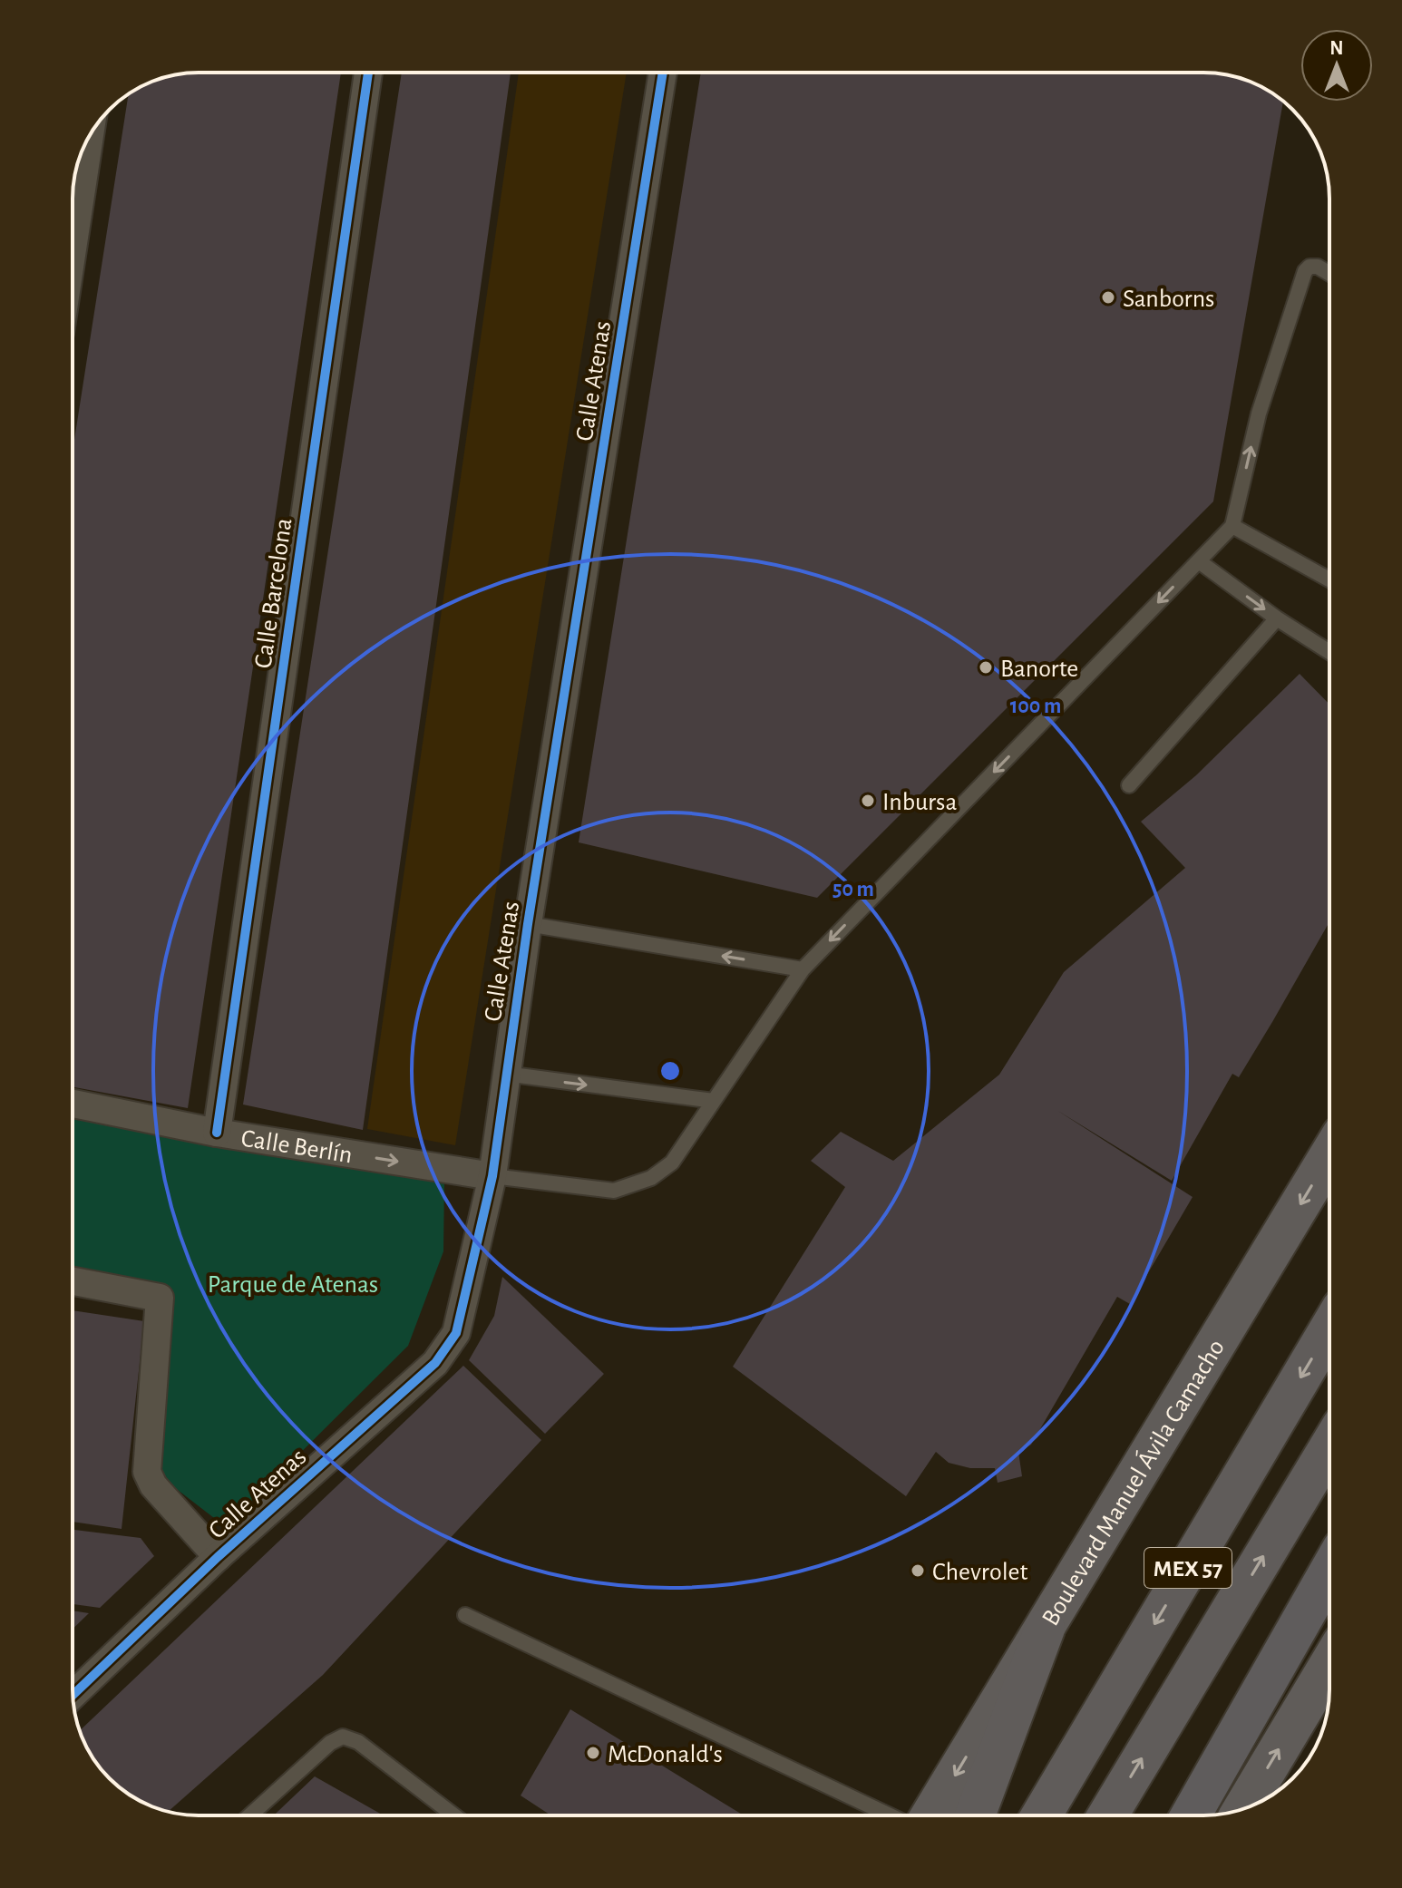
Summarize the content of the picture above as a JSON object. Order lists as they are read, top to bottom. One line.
{"streets":{"highway":["MEX 57"],"main road":["Boulevard Manuel Ávila Camacho"],"street":["Calle Atenas","Calle Barcelona","Calle Berlín"]},"crossings":[["Calle Atenas","Calle Berlín"],["Calle Barcelona","Calle Berlín"]],"one_way":["Calle Berlín","Boulevard Manuel Ávila Camacho"],"parks":["Parque de Atenas"],"places":["Sanborns","Banorte","Inbursa","Chevrolet","McDonald's"],"north":"top","rings":["100 m","50 m"]}
